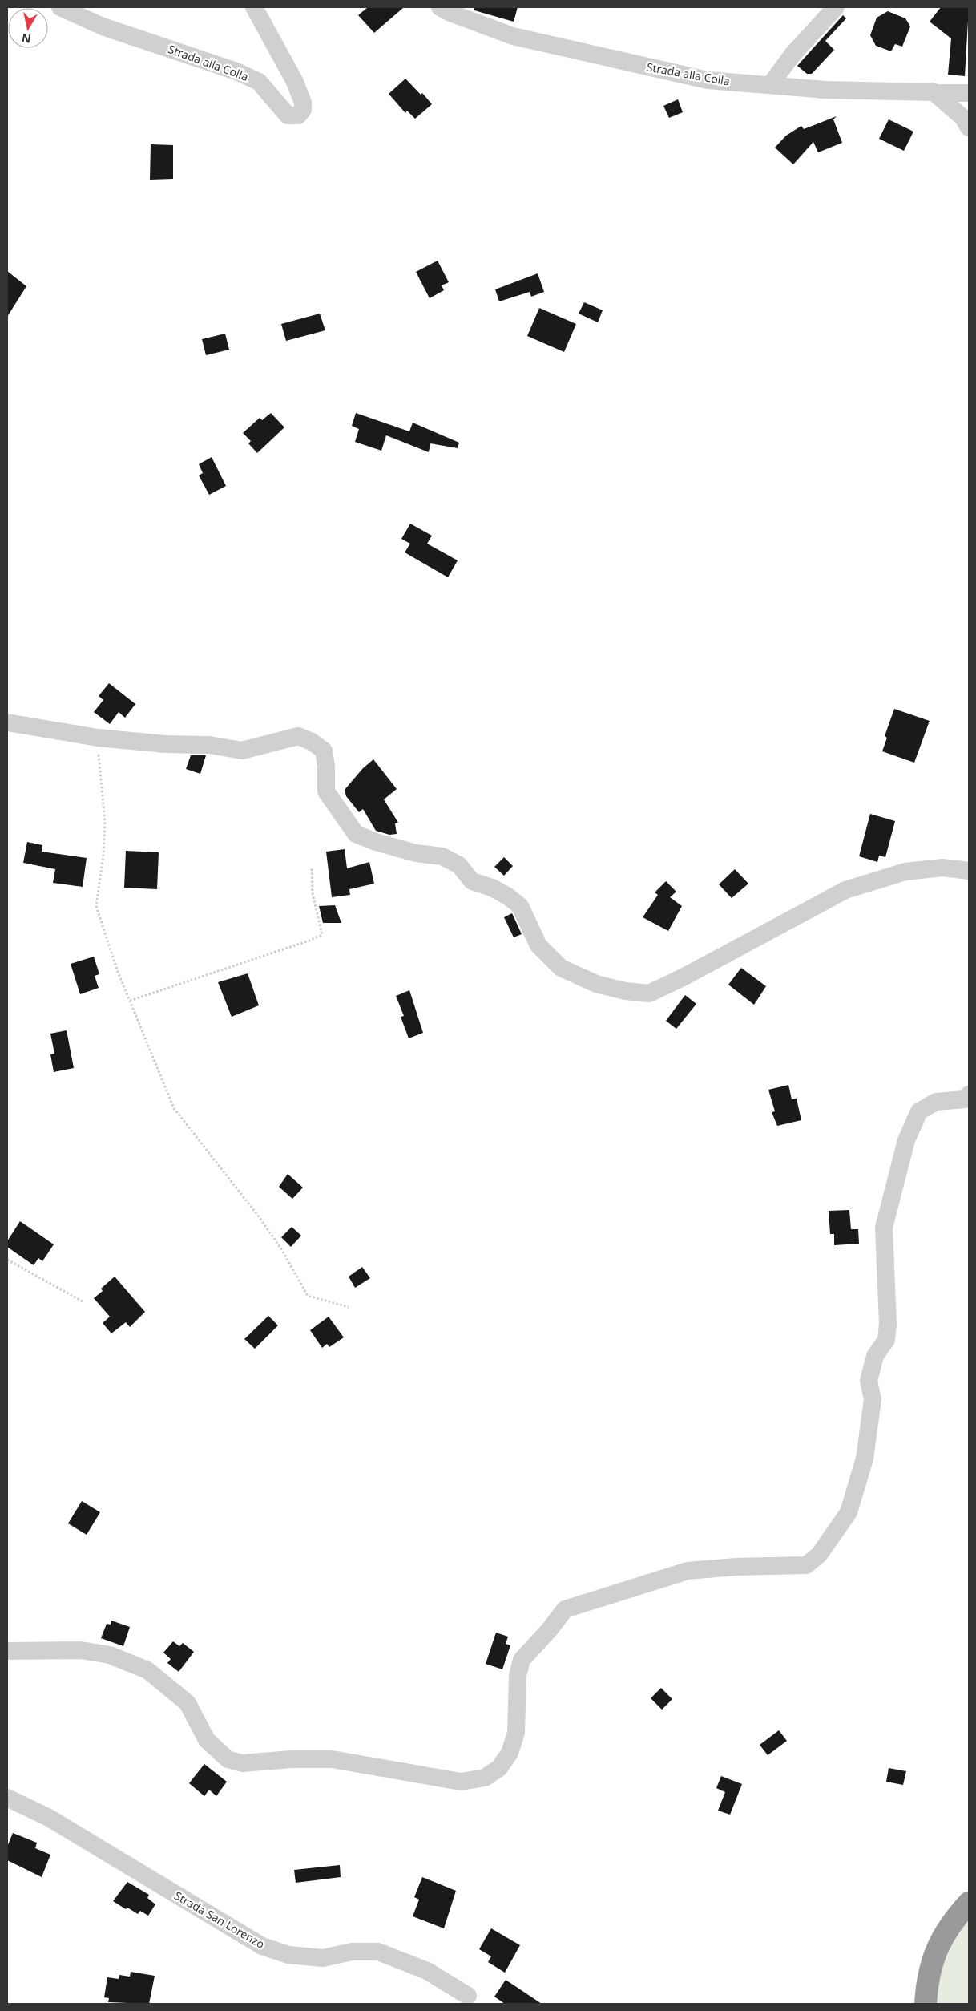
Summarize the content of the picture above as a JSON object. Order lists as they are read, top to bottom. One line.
{"streets":{"street":["Strada alla Colla","Strada San Lorenzo"]},"north":"bottom"}
